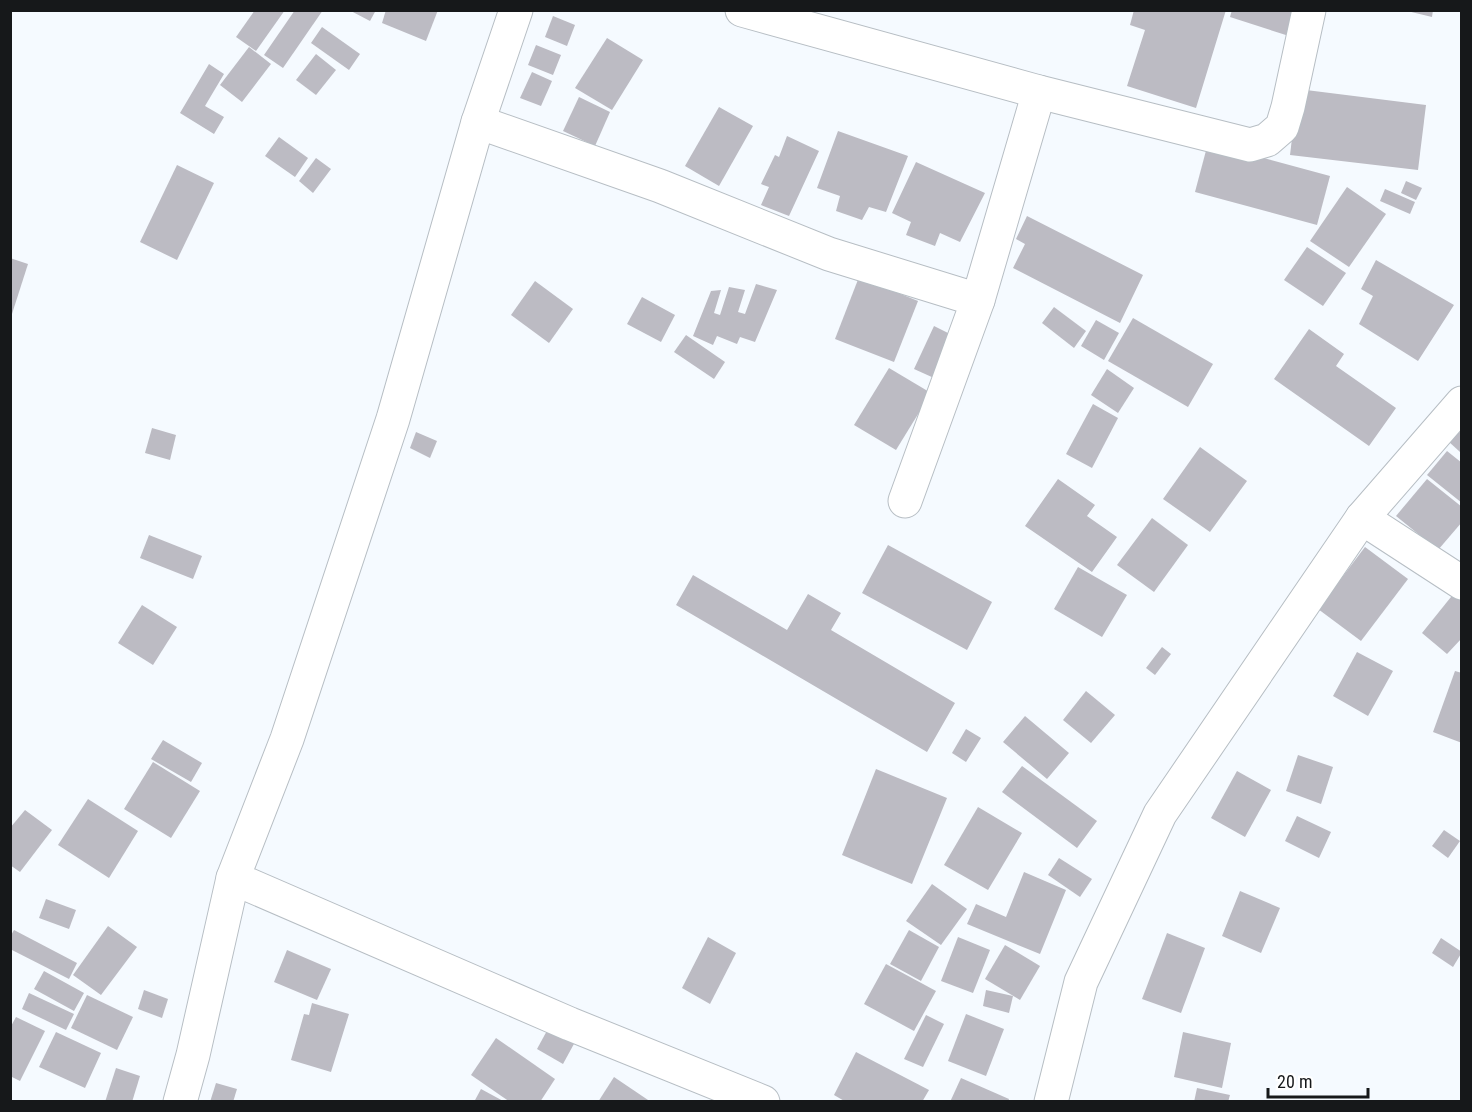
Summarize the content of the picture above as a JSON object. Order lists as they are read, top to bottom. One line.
{"scale_bar":"20 m"}
